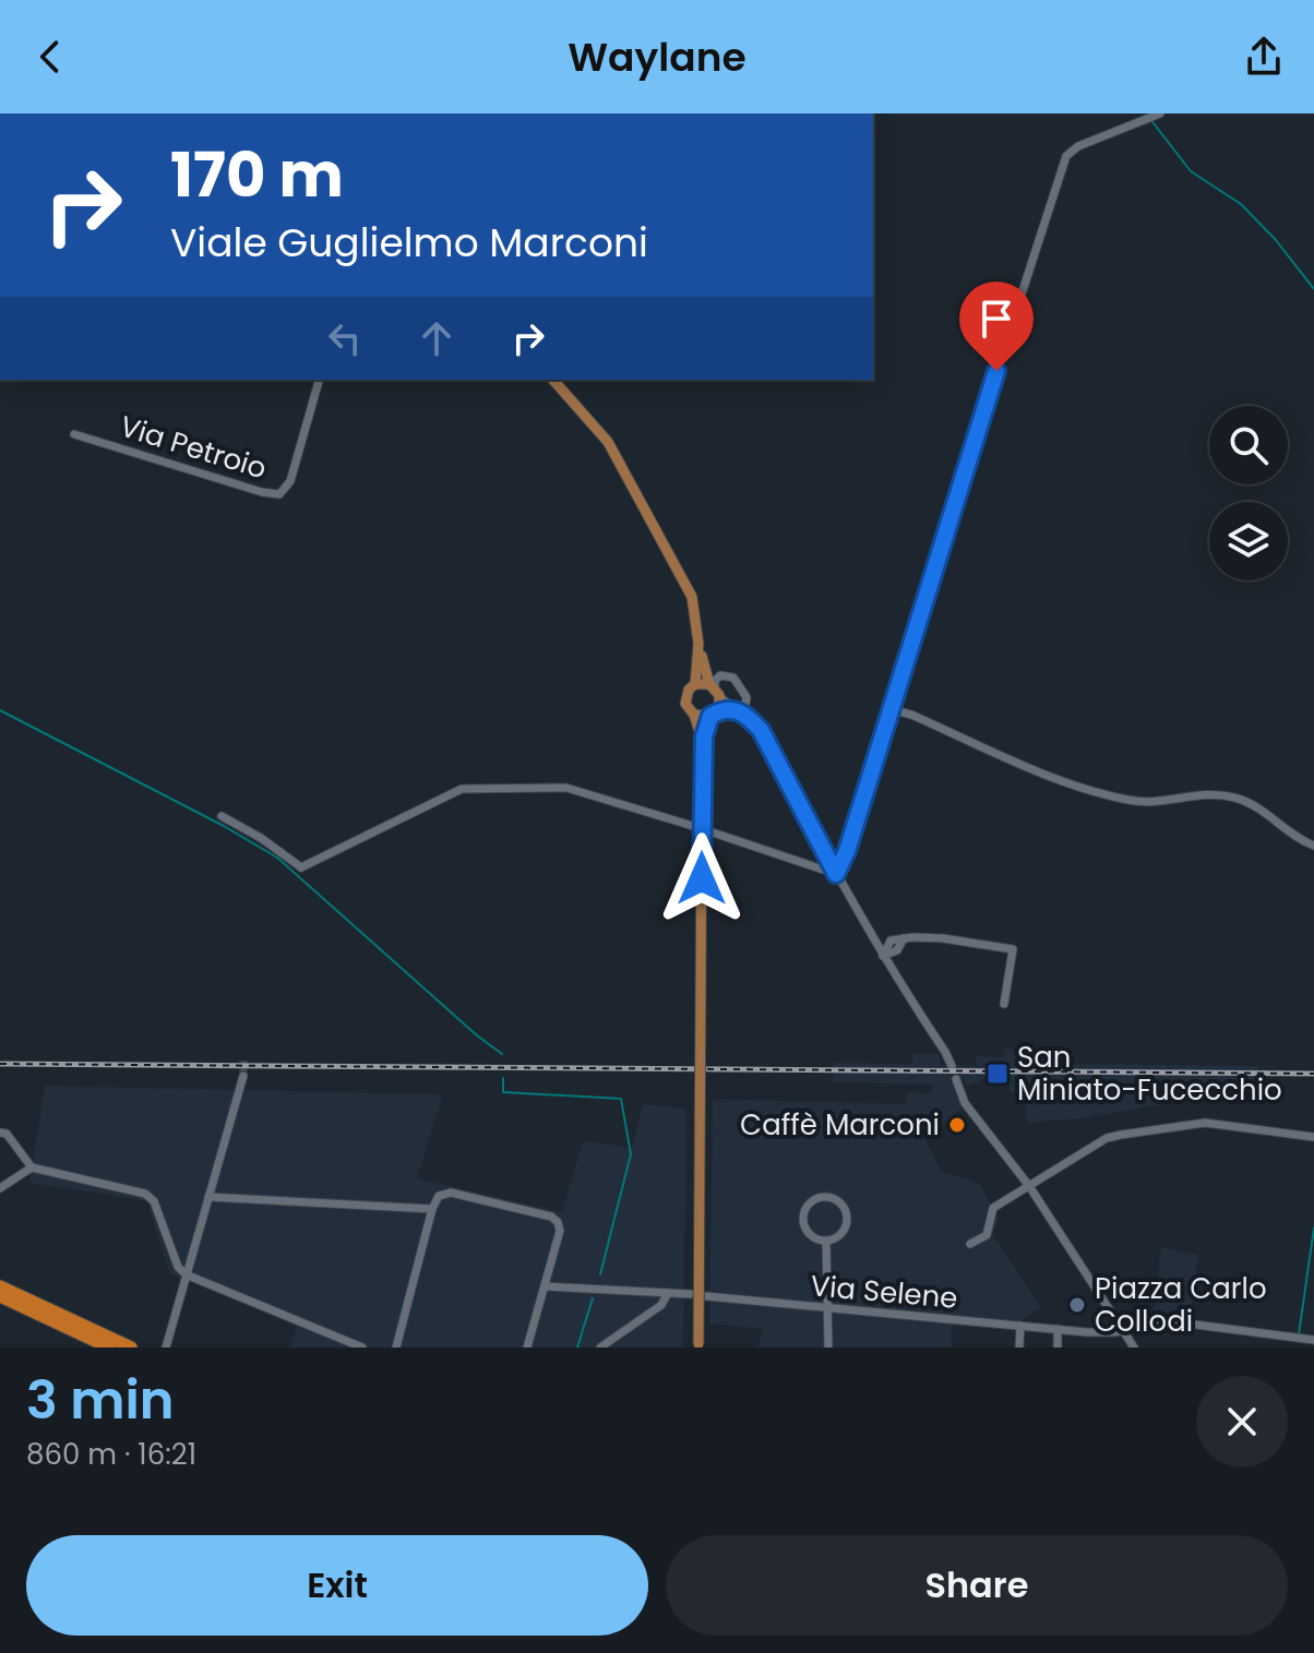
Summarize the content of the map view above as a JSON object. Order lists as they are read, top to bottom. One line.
{"streets":{"street":["Via Petroio","Via Selene"]},"places":{"transit":["San Miniato-Fucecchio"],"other":["Caffè Marconi","Piazza Carlo Collodi"]},"page":{"header":"Waylane","turn":["170 m","Viale Guglielmo Marconi"],"heading":["3 min","860 m · 16:21"],"buttons":["Exit","Share"]}}
